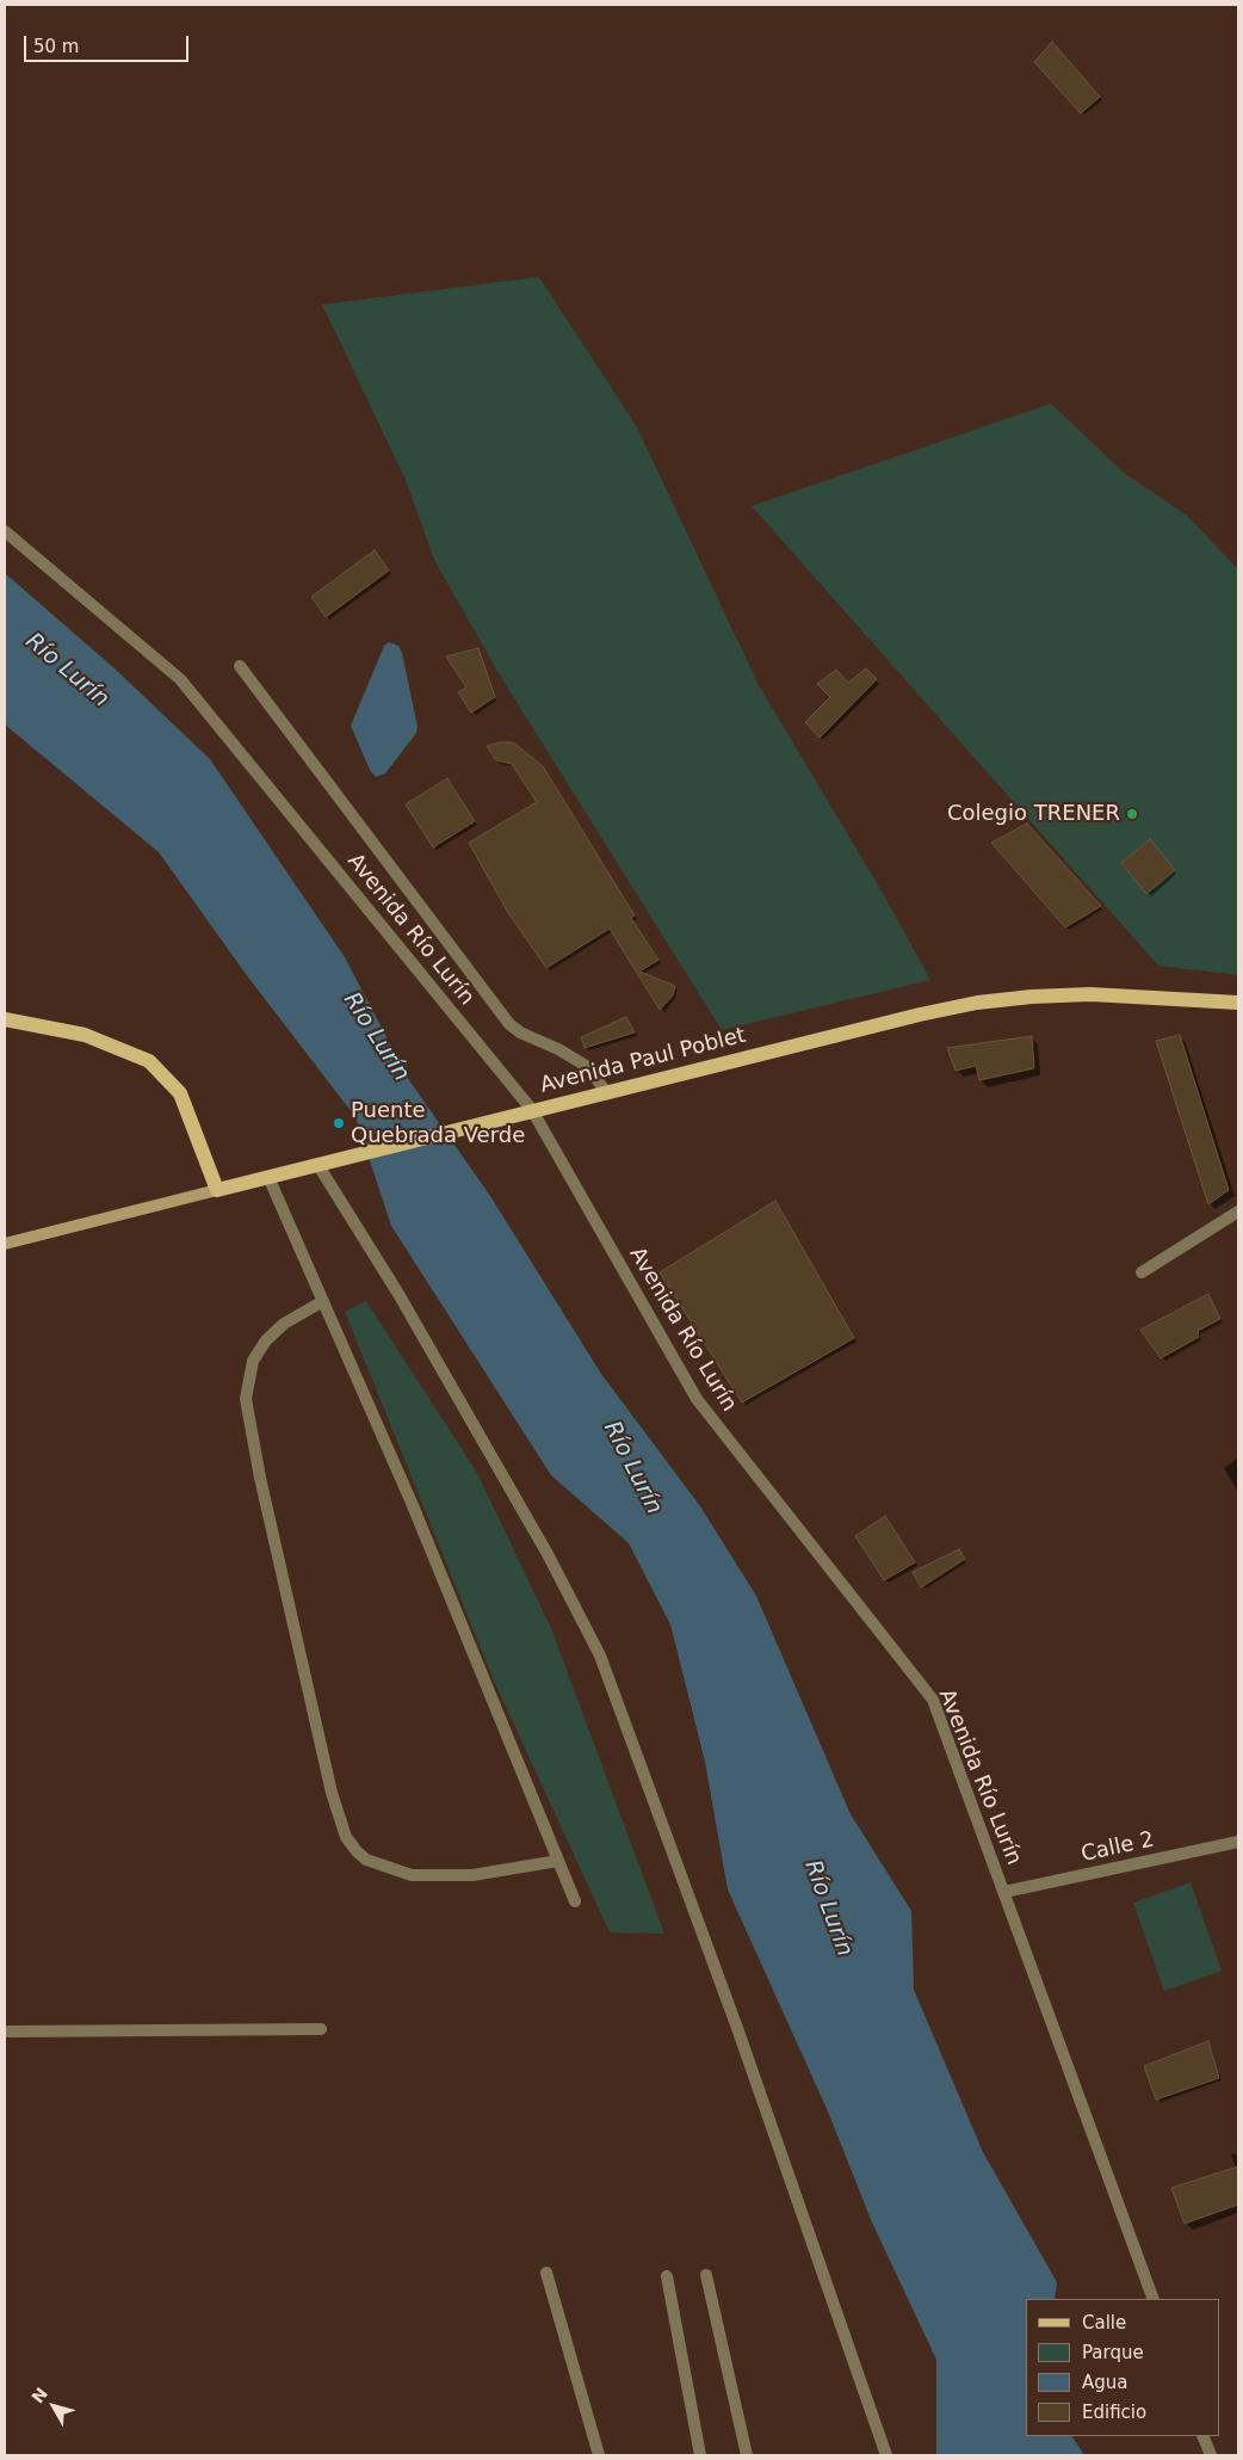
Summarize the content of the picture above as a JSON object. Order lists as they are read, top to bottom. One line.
{"streets":{"main road":["Avenida Paul Poblet"],"street":["Avenida Río Lurín","Calle 2"]},"crossings":[["Avenida Río Lurín","Avenida Paul Poblet"],["Avenida Río Lurín","Calle 2"]],"water":["Río Lurín"],"places":["Colegio TRENER","Puente Quebrada Verde"],"legend":["Calle","Parque","Agua","Edificio"],"scale_bar":"50 m","north":"top left"}
